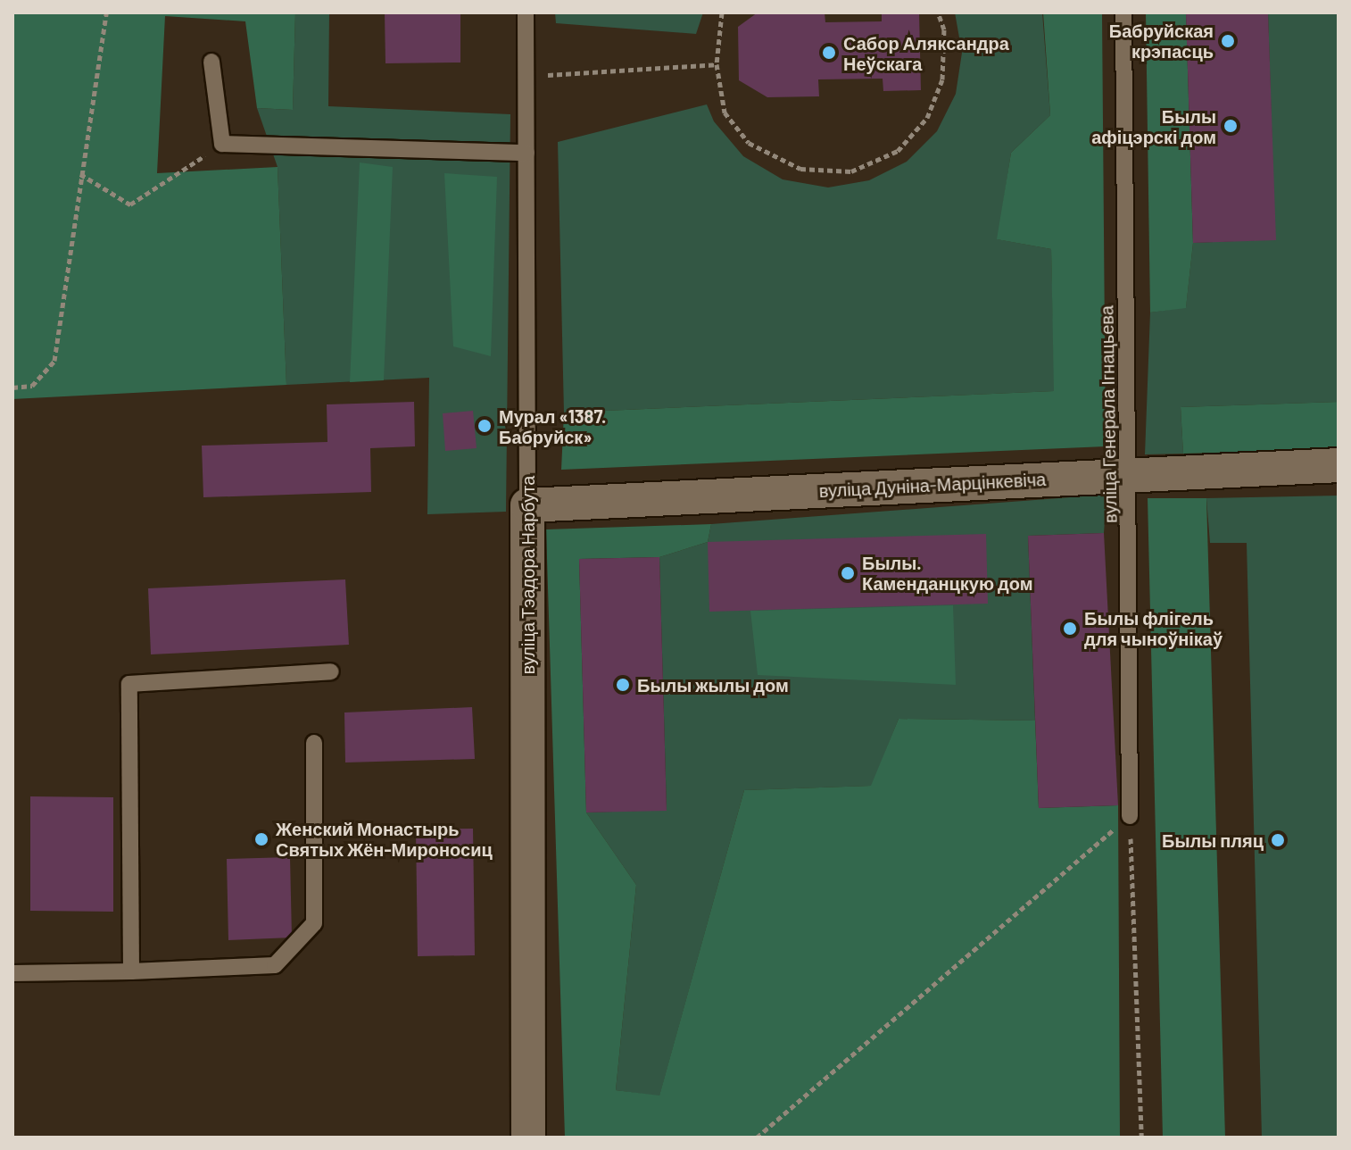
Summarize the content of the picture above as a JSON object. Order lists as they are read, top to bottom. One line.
{"streets":{"street":["вуліца Дуніна-Марцінкевіча","вуліца Тэадора Нарбута"],"lane":["вуліца Генерала Ігнацьева"]},"crossings":[["вуліца Генерала Ігнацьева","вуліца Дуніна-Марцінкевіча"],["вуліца Дуніна-Марцінкевіча","вуліца Тэадора Нарбута"]],"places":["Бабруйская крэпасць","Сабор Аляксандра Неўскага","Былы афіцэрскі дом","Мурал «1387. Бабруйск»","Былы. Каменданцкую дом","Былы флігель для чыноўнікаў","Былы жылы дом","Женский Монастырь Святых Жён-Мироносиц","Былы пляц"]}
